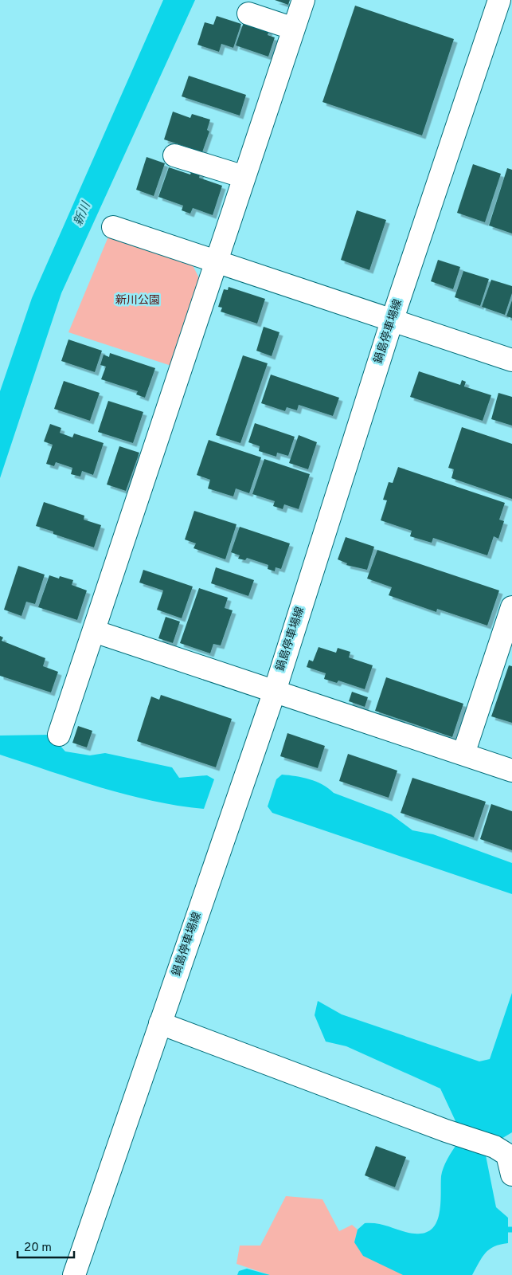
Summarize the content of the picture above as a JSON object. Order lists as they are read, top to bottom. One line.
{"streets":{"street":["鍋島停車場線"]},"water":["新川"],"parks":["新川公園"],"scale_bar":"20 m"}
